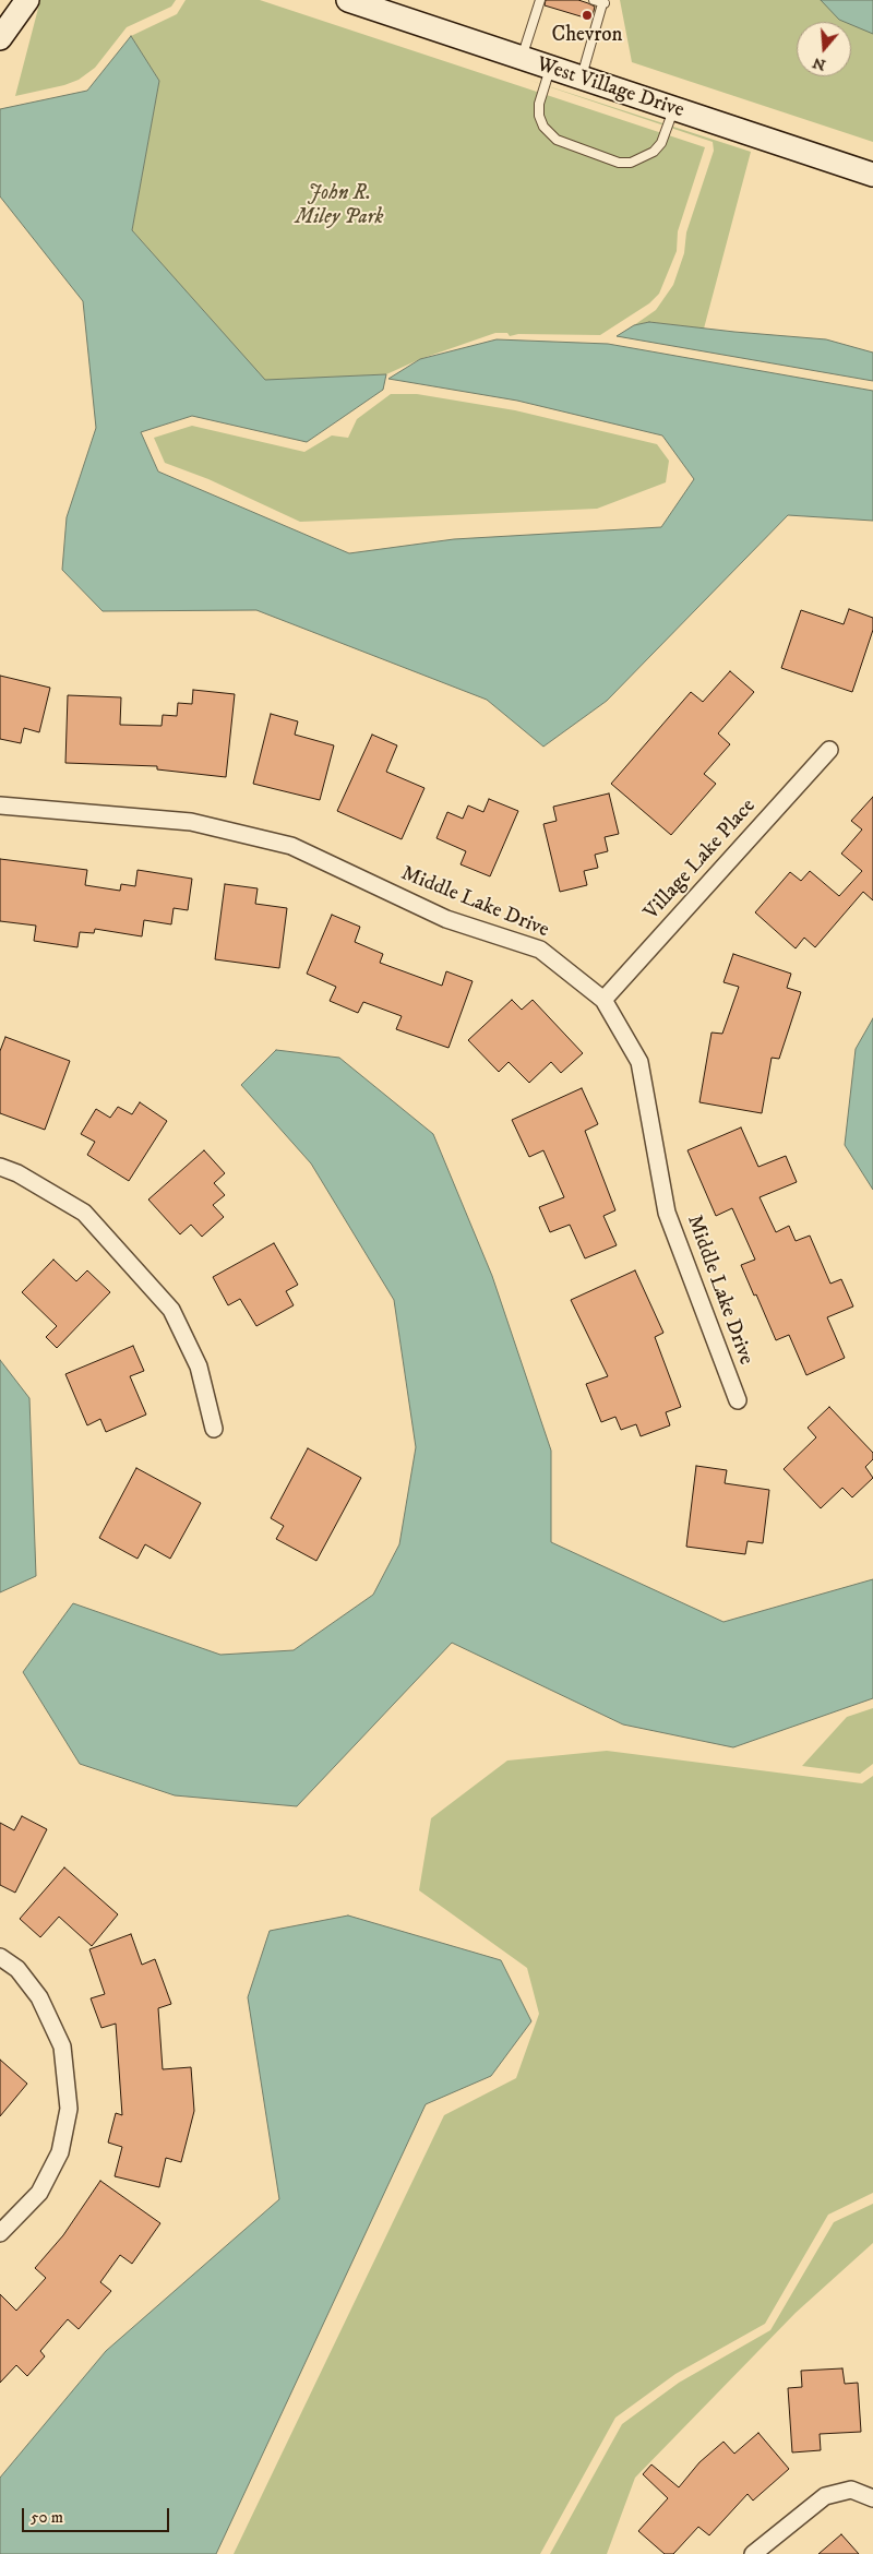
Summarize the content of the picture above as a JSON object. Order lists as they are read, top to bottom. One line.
{"streets":{"street":["West Village Drive","Village Lake Place","Middle Lake Drive"]},"crossings":[["Village Lake Place","Middle Lake Drive"]],"parks":["John R. Miley Park"],"places":["Chevron"],"scale_bar":"50 m","north":"bottom"}
